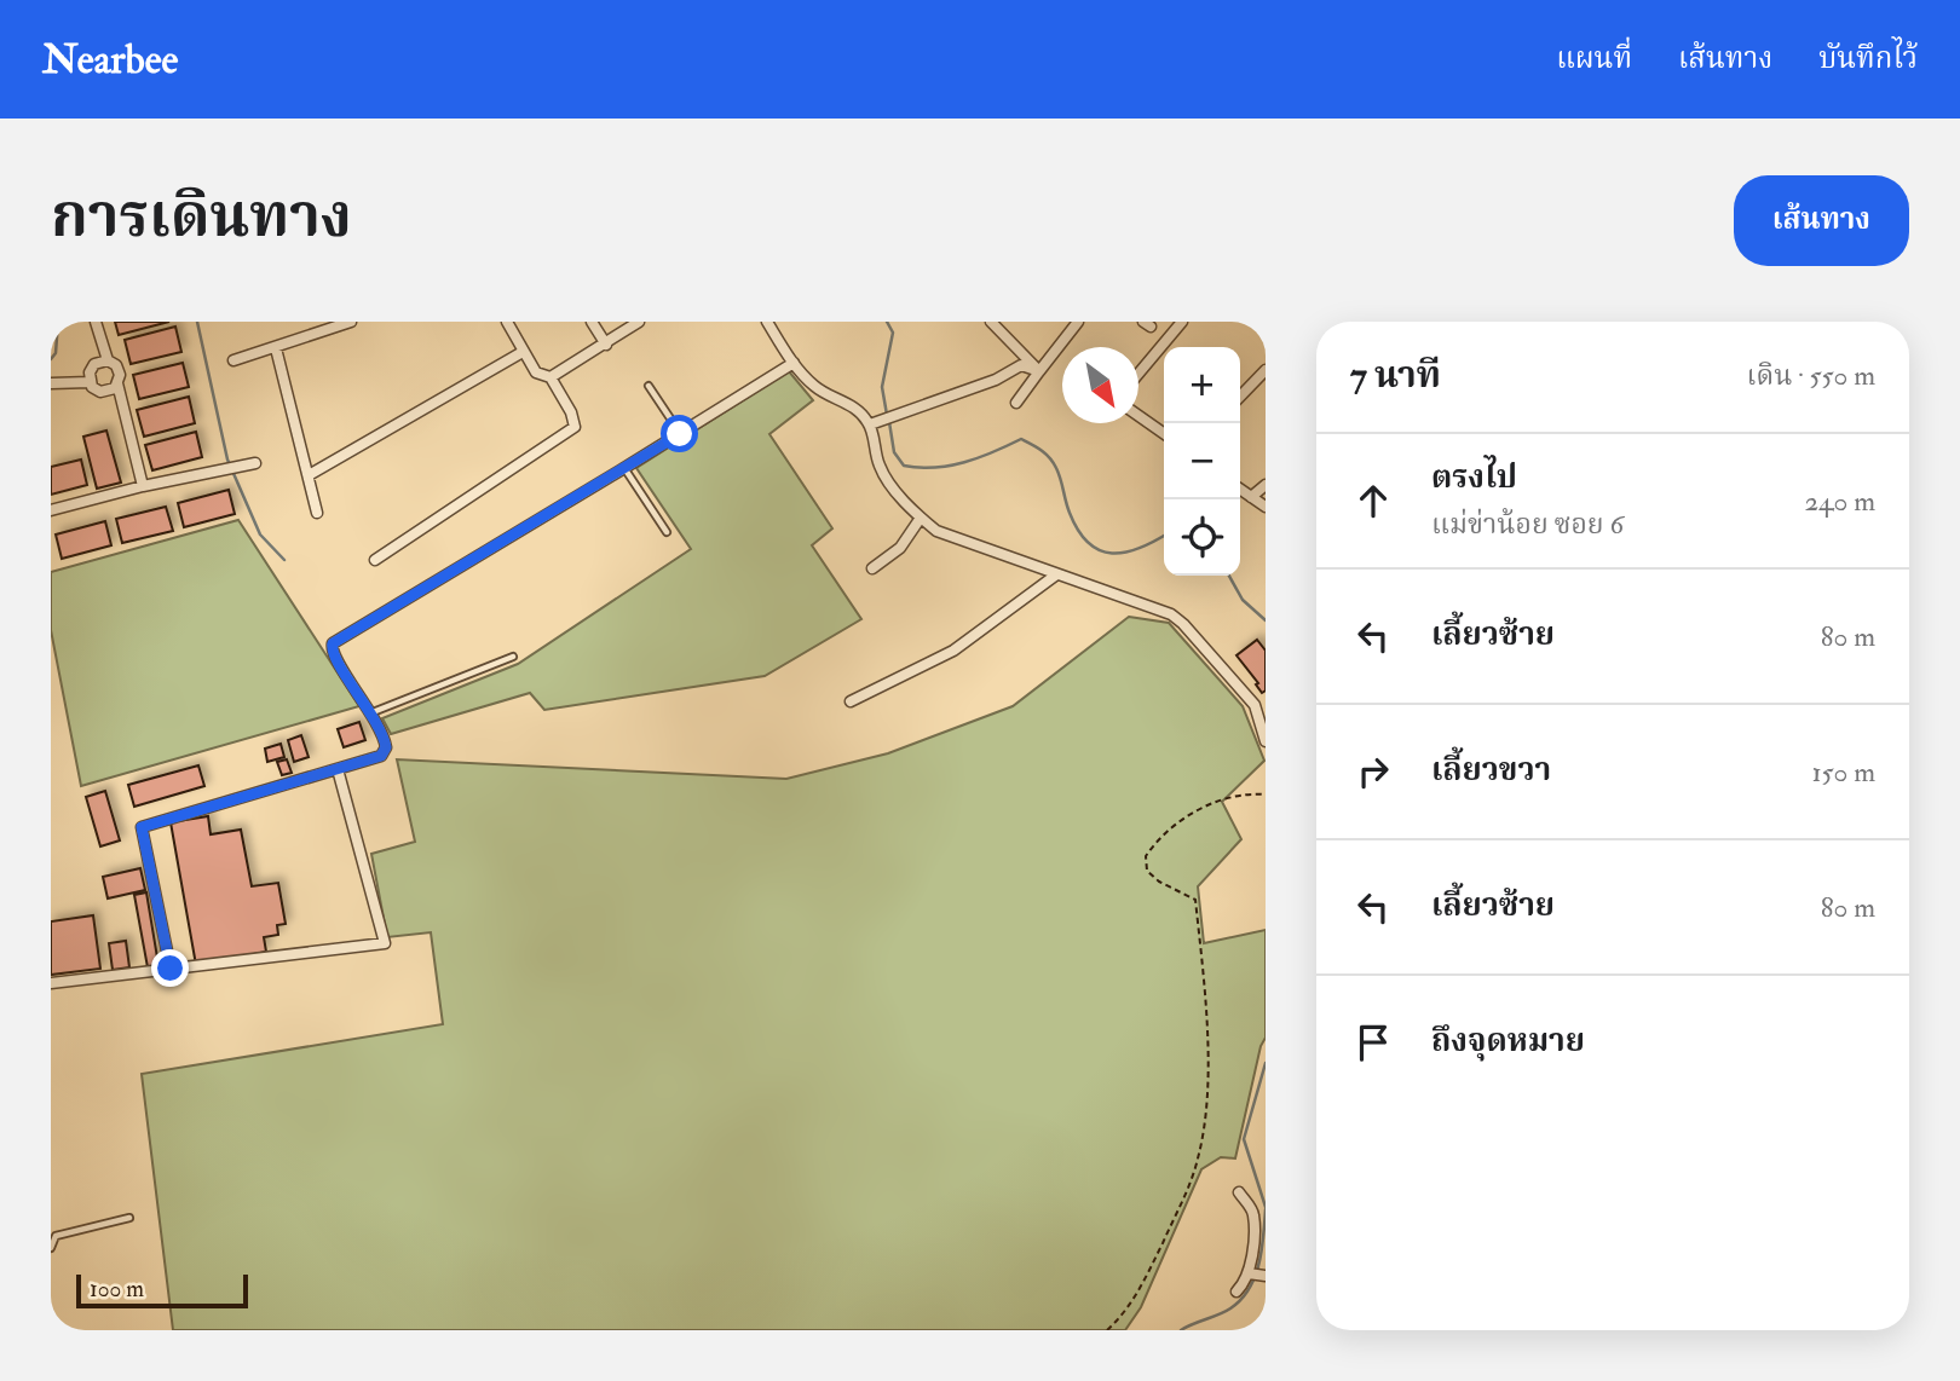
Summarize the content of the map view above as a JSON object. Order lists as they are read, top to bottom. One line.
{"scale_bar":"100 m","north":"bottom right","page":{"header":"Nearbee","nav":["แผนที่","เส้นทาง","บันทึกไว้"],"title":"การเดินทาง","buttons":"เส้นทาง","heading":["7 นาที","เดิน · 550 m"],"map_buttons":["+","−"],"list":[["ตรงไป","แม่ข่าน้อย ซอย 6","240 m"],["เลี้ยวซ้าย","80 m"],["เลี้ยวขวา","150 m"],["เลี้ยวซ้าย","80 m"],"ถึงจุดหมาย"],"scale":"100 m"}}
